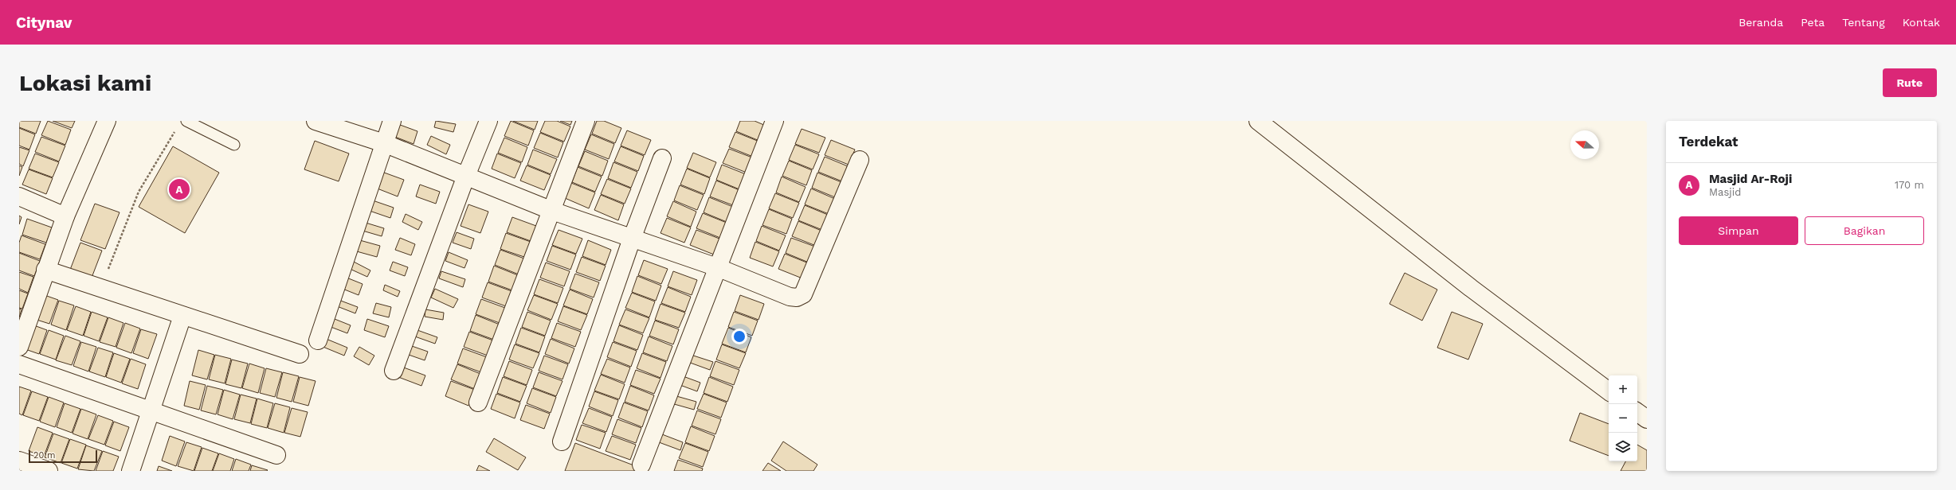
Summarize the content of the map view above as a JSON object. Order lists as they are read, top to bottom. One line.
{"scale_bar":"20 m","north":"left","page":{"header":"Citynav","nav":["Beranda","Peta","Tentang","Kontak"],"buttons":["Rute",["Simpan","Bagikan"]],"title":"Lokasi kami","heading":"Terdekat","list":[{"mark":"A","name":"Masjid Ar-Roji","note":"Masjid","value":"170 m"}],"pins":"A","map_buttons":["+","−"],"scale":"20 m"}}
